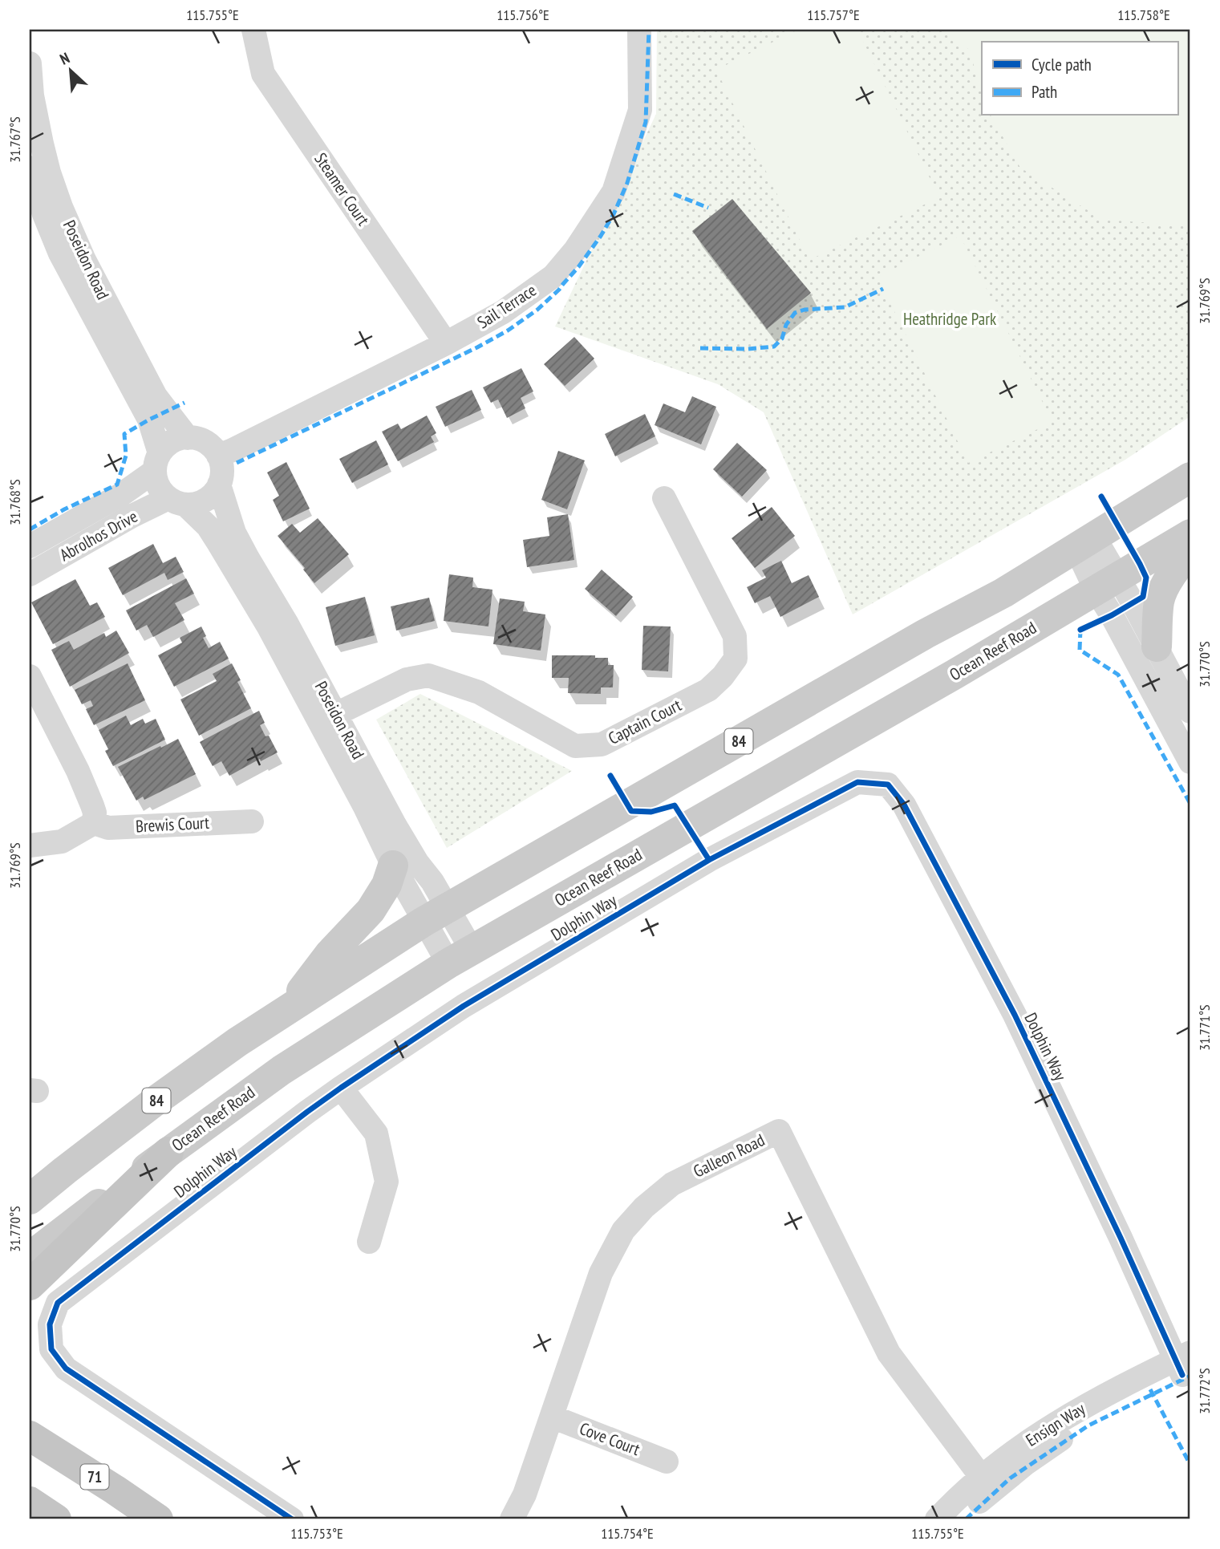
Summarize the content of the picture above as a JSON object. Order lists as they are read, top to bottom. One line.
{"streets":{"highway":["71"],"main road":["Ocean Reef Road","84"],"street":["Steamer Court","Poseidon Road","Sail Terrace","Abrolhos Drive","Captain Court","Brewis Court","Dolphin Way","Galleon Road","Ensign Way","Cove Court"]},"crossings":[["Steamer Court","Sail Terrace"],["Poseidon Road","Sail Terrace"],["Poseidon Road","Abrolhos Drive"],["Poseidon Road","Ocean Reef Road"],["Poseidon Road","Captain Court"],["Poseidon Road","84"],["Sail Terrace","Abrolhos Drive"],["Dolphin Way","Ensign Way"],["Galleon Road","Ensign Way"],["Galleon Road","Cove Court"]],"parks":["Heathridge Park"],"legend":["Cycle path","Path"],"north":"top left","coordinates":["115.755°E","115.756°E","115.757°E","115.758°E","31.767°S","31.769°S","31.768°S","31.770°S","31.771°S","31.772°S","115.753°E","115.754°E"]}
